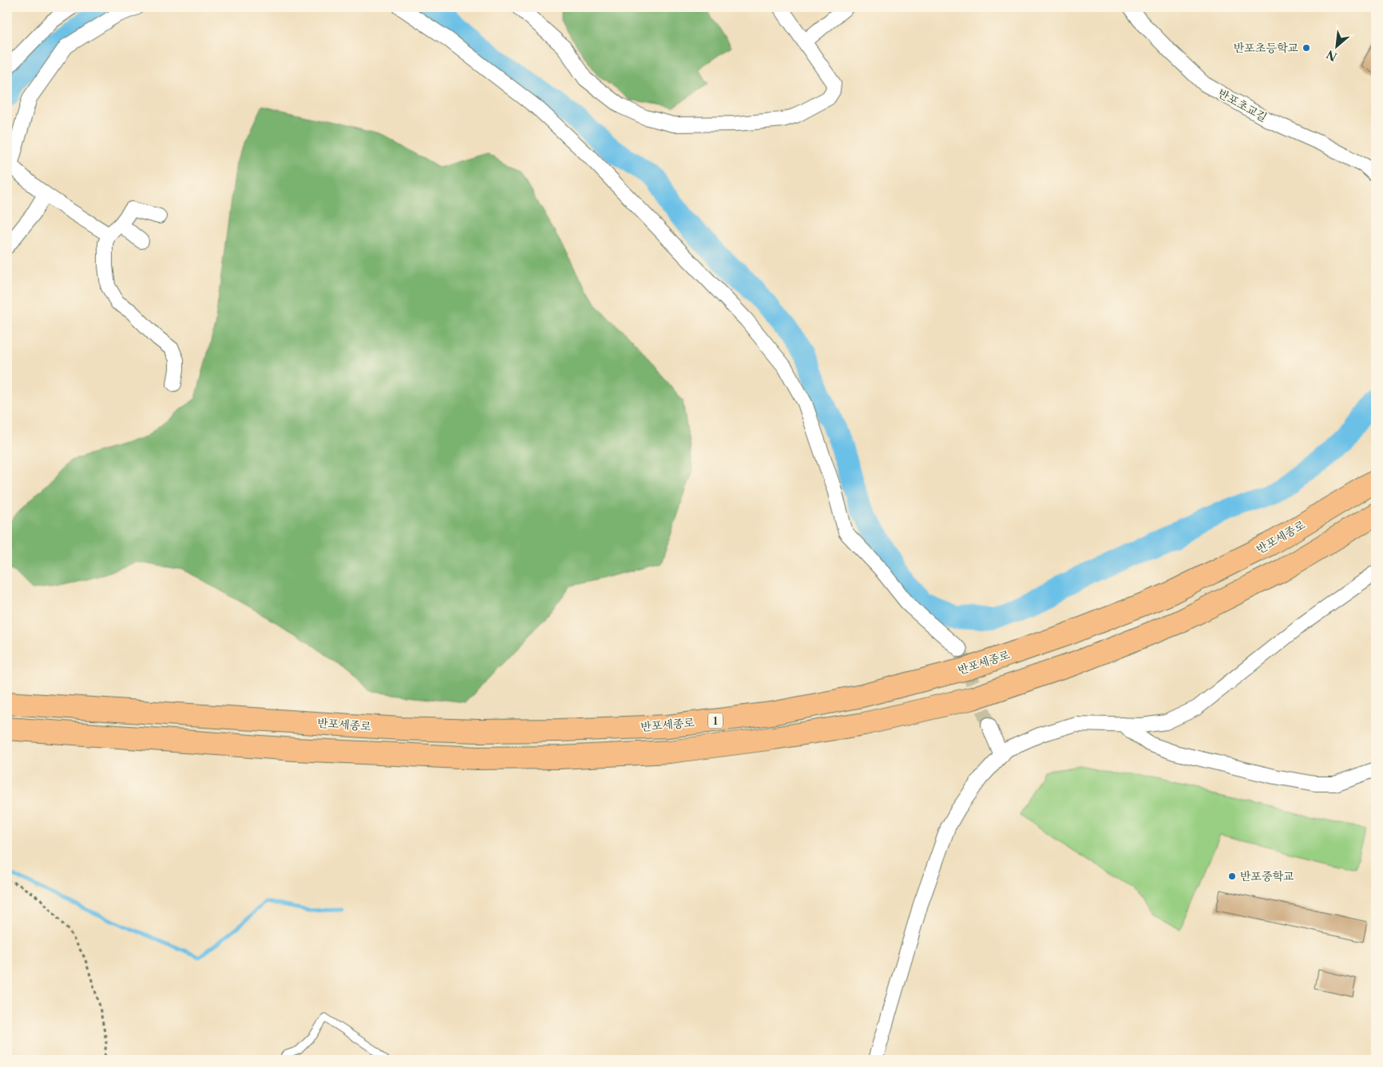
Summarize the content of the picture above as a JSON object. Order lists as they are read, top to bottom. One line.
{"streets":{"highway":["반포세종로","1"],"street":["반포초교길"]},"places":["반포초등학교","반포중학교"],"north":"bottom left"}
